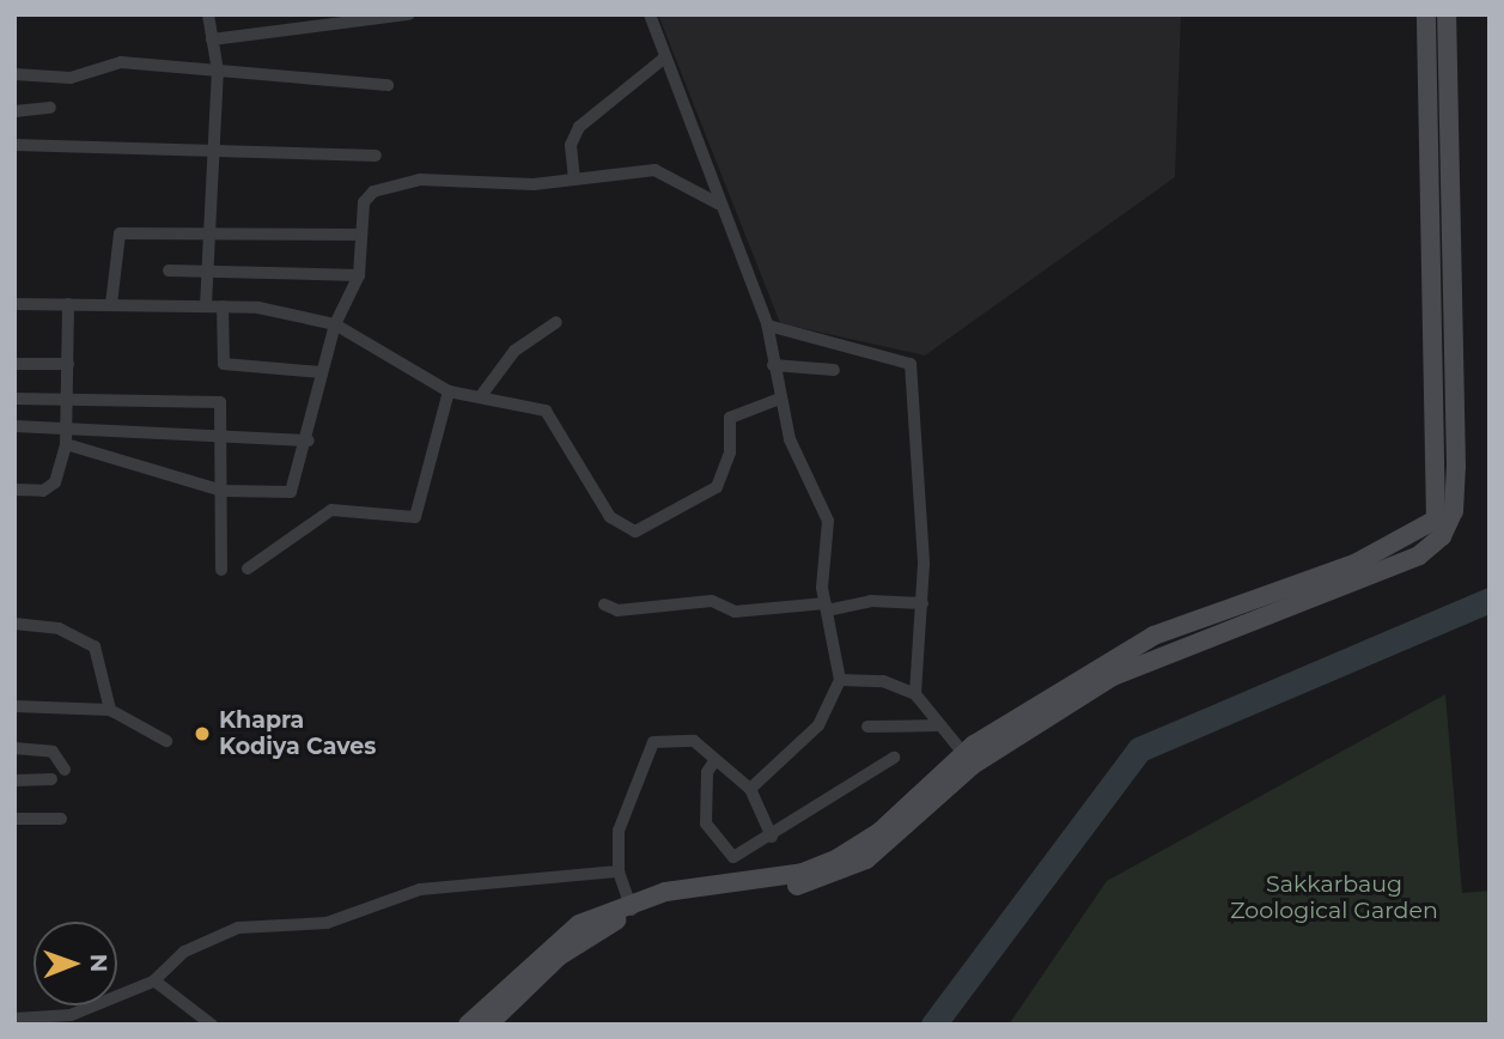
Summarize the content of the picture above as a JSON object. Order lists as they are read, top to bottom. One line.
{"parks":["Sakkarbaug Zoological Garden"],"places":["Khapra Kodiya Caves"],"north":"right"}
